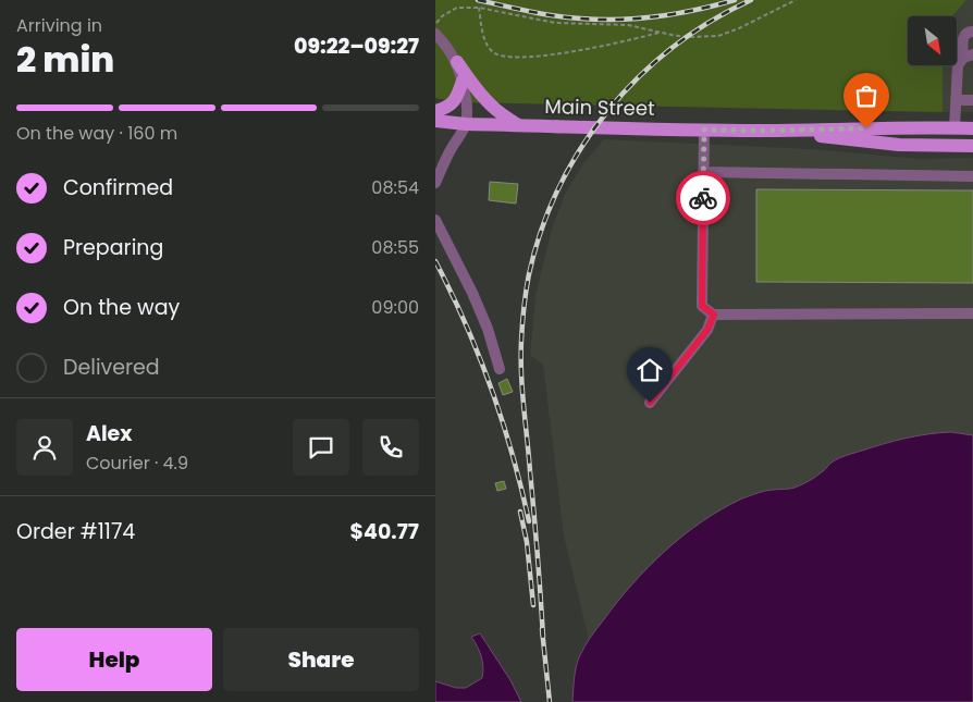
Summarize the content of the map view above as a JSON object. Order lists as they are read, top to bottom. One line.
{"streets":{"main road":["Main Street"]},"north":"bottom right","page":{"heading":["2 min","Arriving in","09:22–09:27"],"panel":["Alex","Courier · 4.9","Order #1174","$40.77"],"bar":"On the way · 160 m","list":[["Confirmed","08:54"],["Preparing","08:55"],["On the way","09:00"],"Delivered"],"buttons":["Help","Share"]}}
